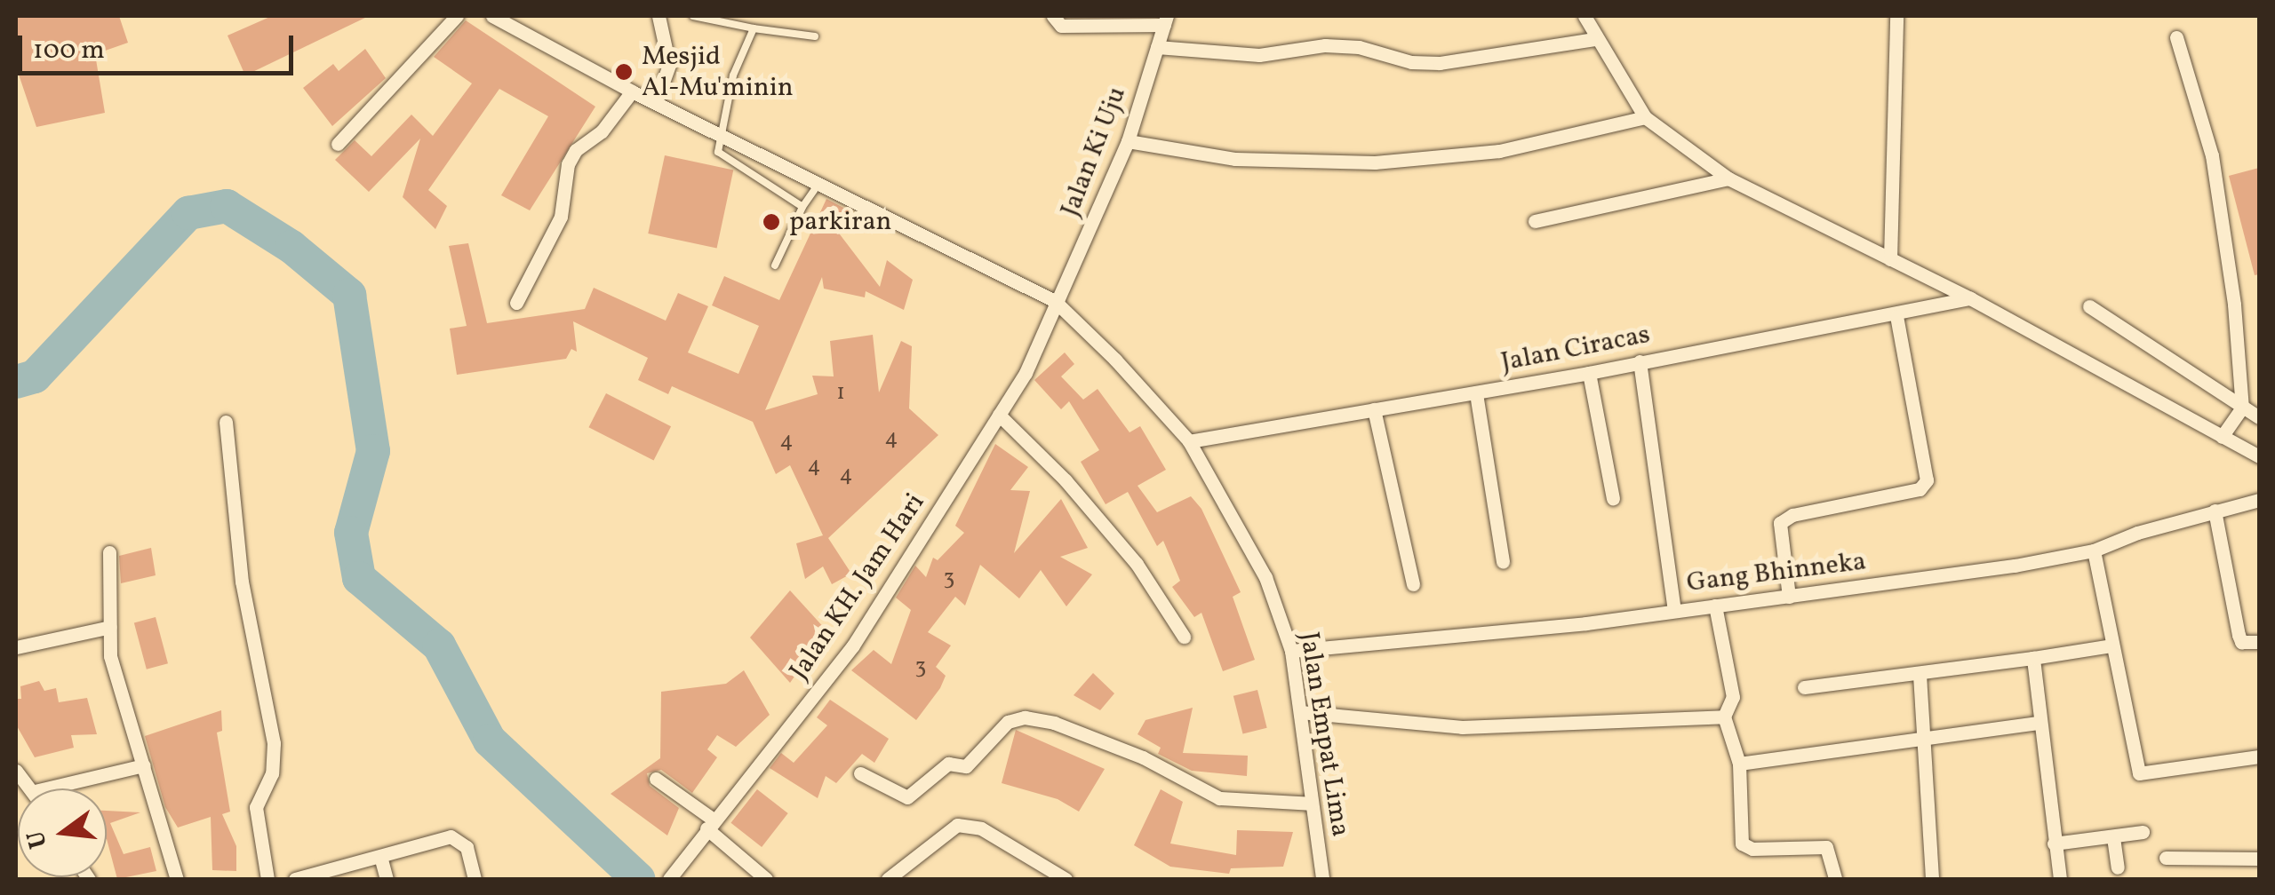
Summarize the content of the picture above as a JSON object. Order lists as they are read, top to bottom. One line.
{"streets":{"street":["Jalan Ki Uju","Jalan Ciracas","Gang Bhinneka","Jalan KH. Jam Hari","Jalan Empat Lima"]},"crossings":[["Jalan Ki Uju","Jalan KH. Jam Hari"],["Jalan Ki Uju","Jalan Empat Lima"],["Jalan Ciracas","Jalan Empat Lima"],["Gang Bhinneka","Jalan Empat Lima"],["Jalan KH. Jam Hari","Jalan Empat Lima"]],"places":["Mesjid Al-Mu'minin","parkiran"],"house_numbers":["1","4","4","4","4","3","3"],"scale_bar":"100 m","north":"left"}
